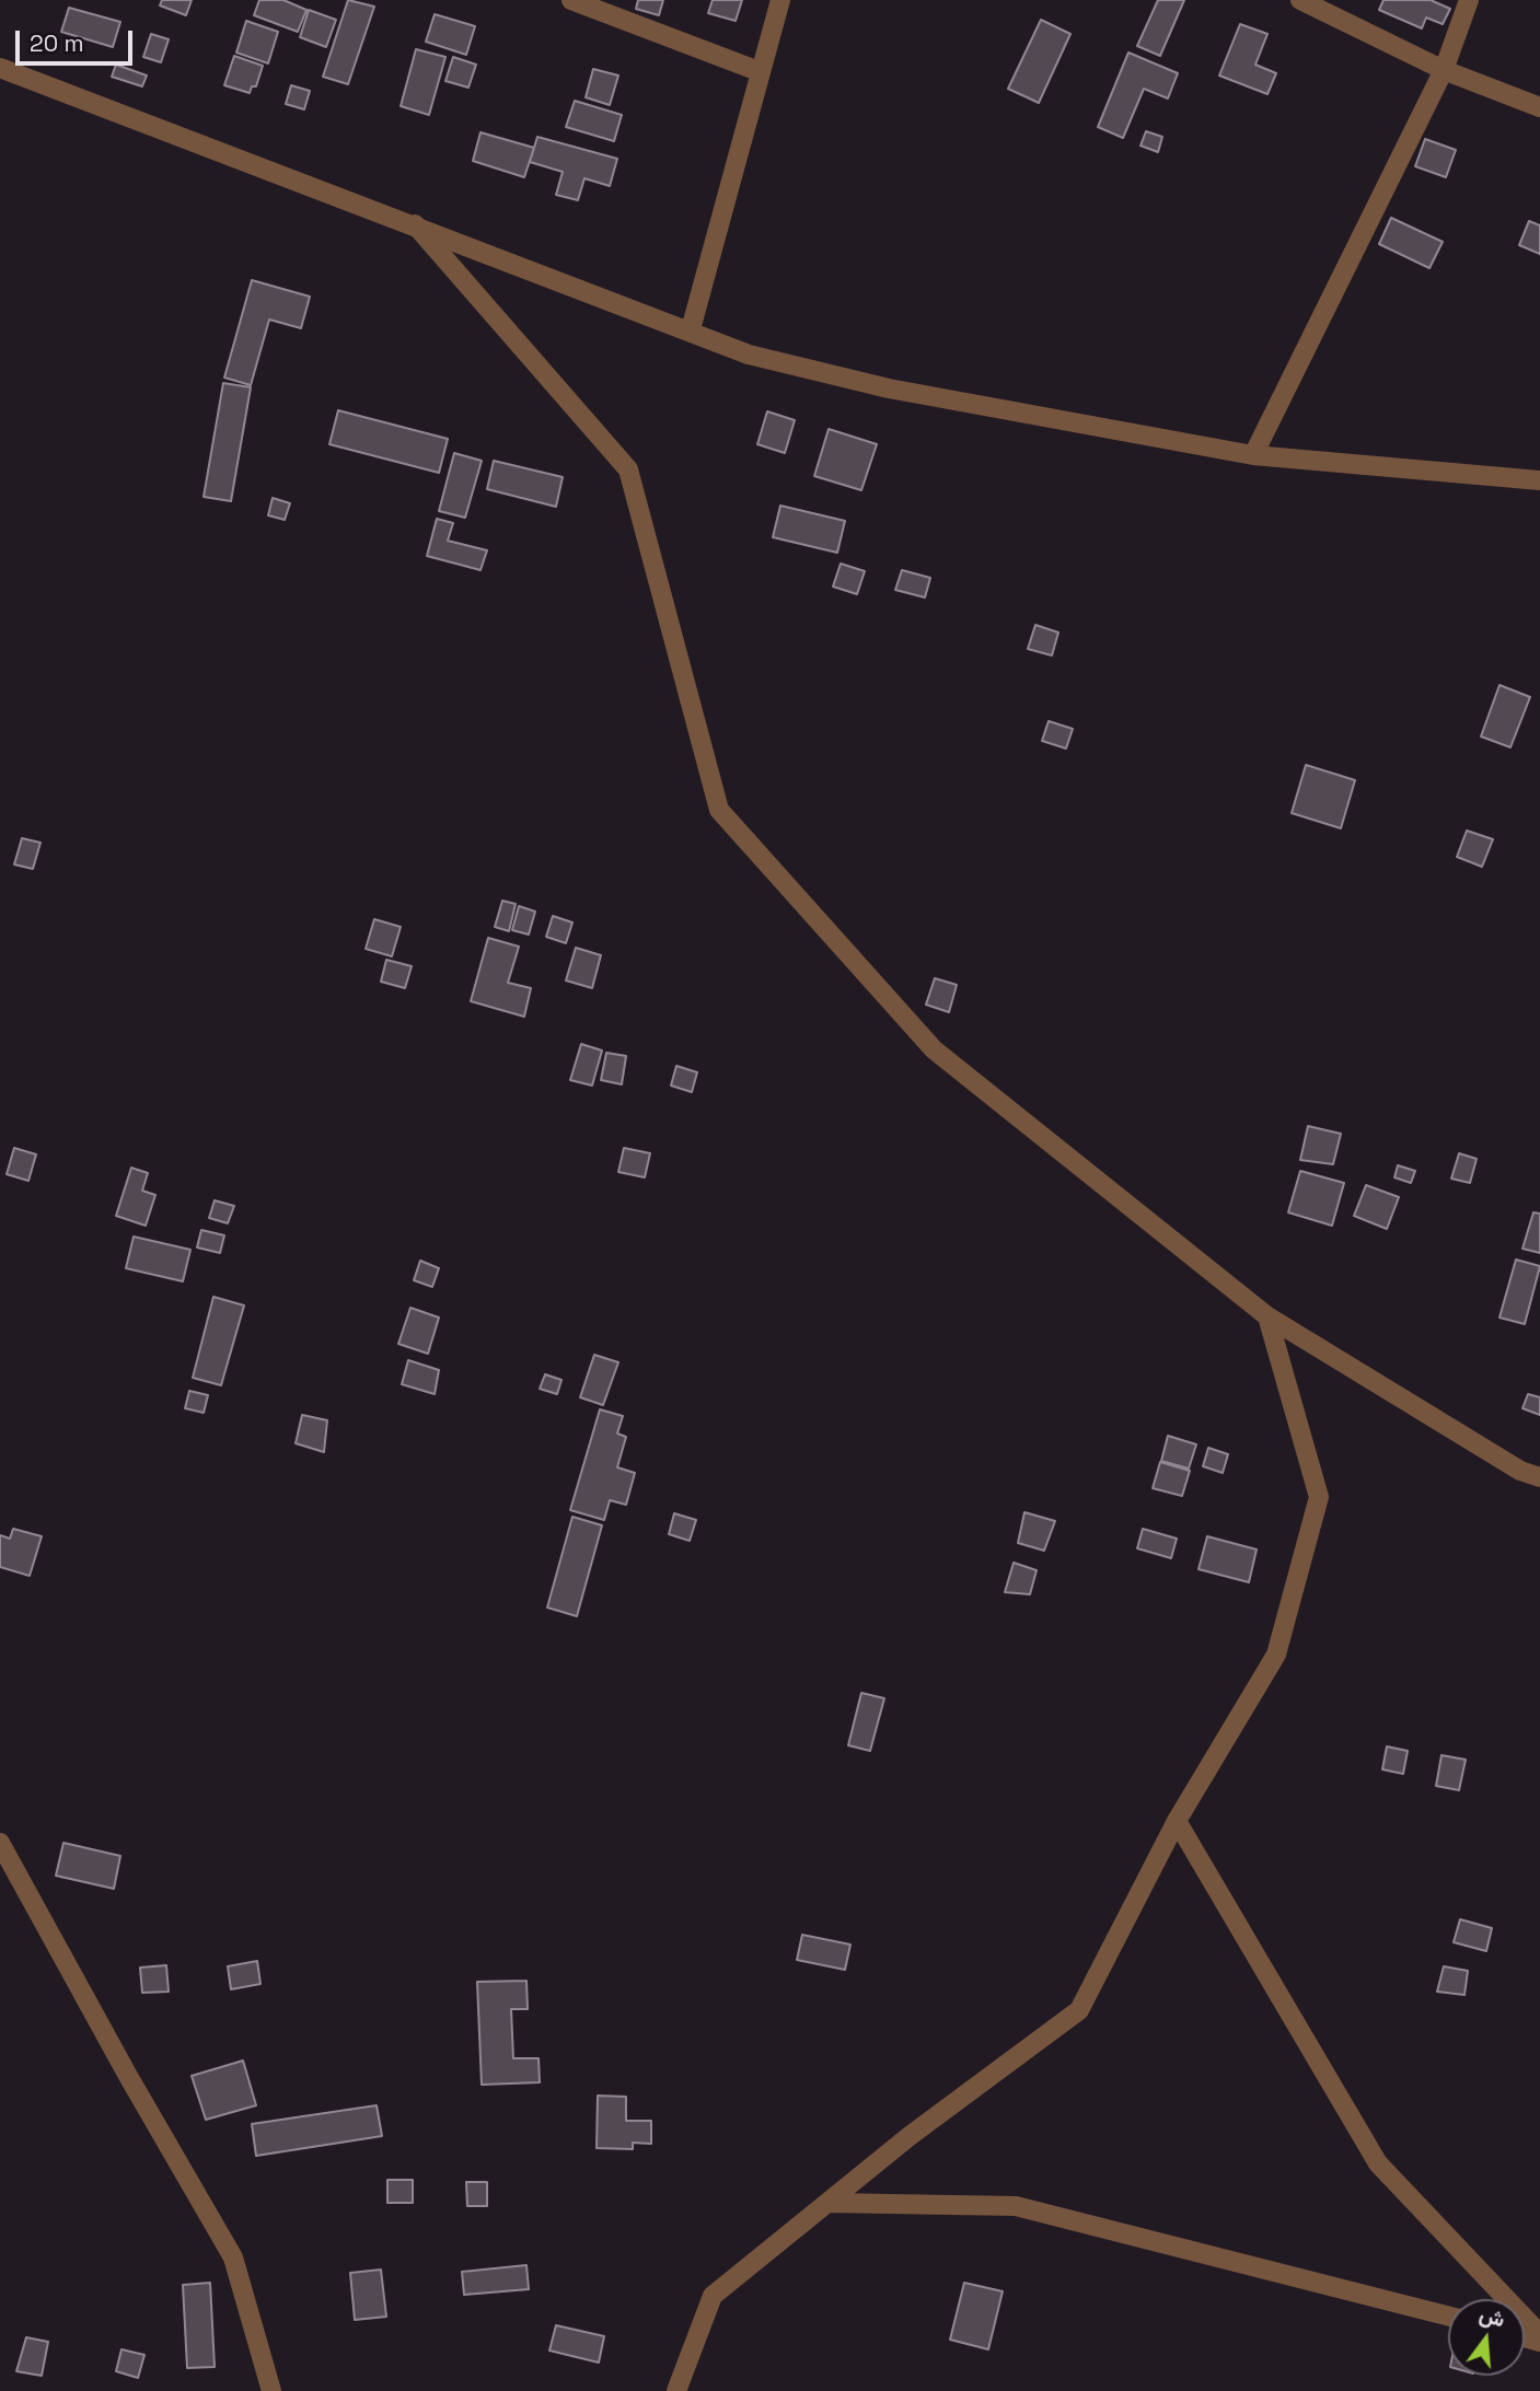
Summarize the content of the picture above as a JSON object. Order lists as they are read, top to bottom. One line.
{"scale_bar":"20 m","north":"top"}
